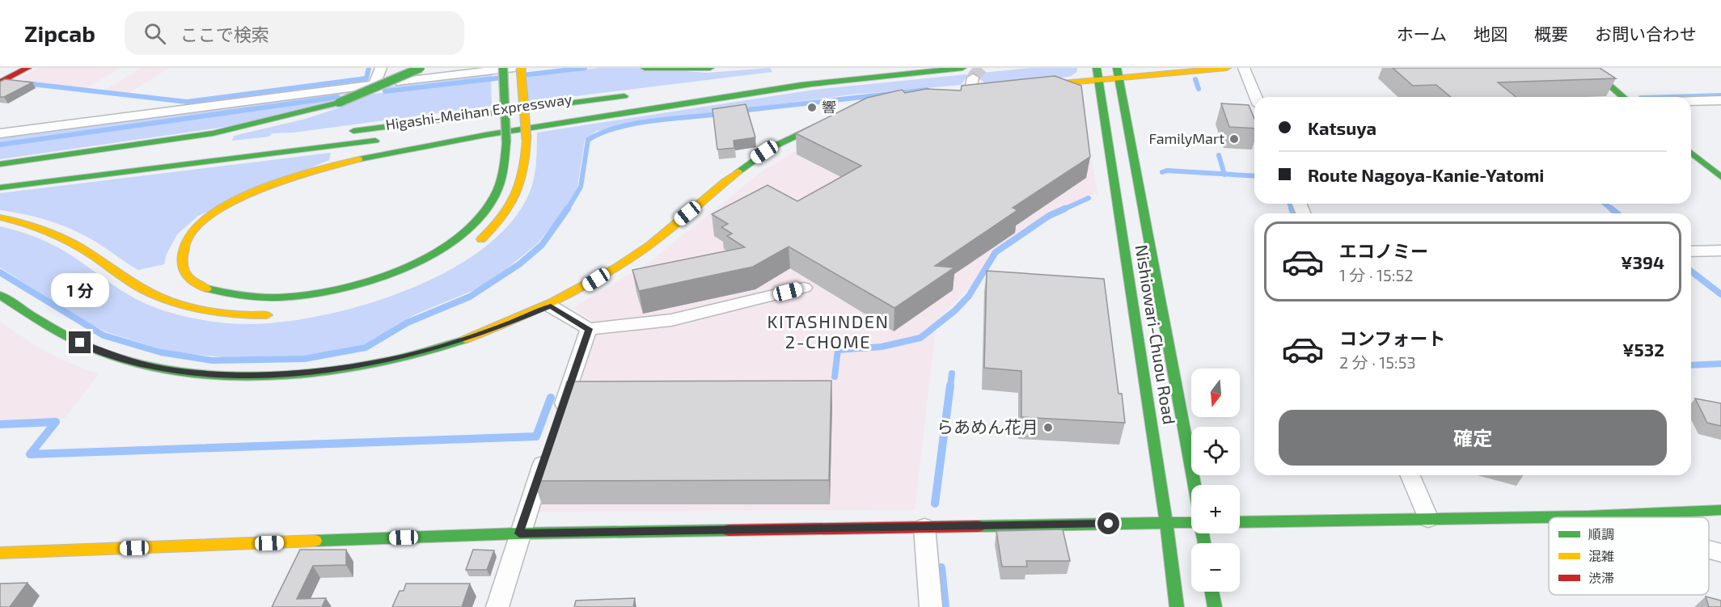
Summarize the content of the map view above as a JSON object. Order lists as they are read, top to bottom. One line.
{"streets":{"main road":["Higashi-Meihan Expressway","Nishiowari-Chuou Road"]},"districts":["KITASHINDEN 2-CHOME"],"places":["響","FamilyMart","らあめん花月"],"legend":["順調","混雑","渋滞"],"north":"bottom","page":{"header":"Zipcab","search":"ここで検索","nav":["ホーム","地図","概要","お問い合わせ"],"banner":["Katsuya","Route Nagoya-Kanie-Yatomi"],"list":[{"name":"エコノミー","note":"1 分 · 15:52","value":"¥394"},{"name":"コンフォート","note":"2 分 · 15:53","value":"¥532"}],"bubble":"1 分","map_buttons":["+","−"],"buttons":"確定"}}
